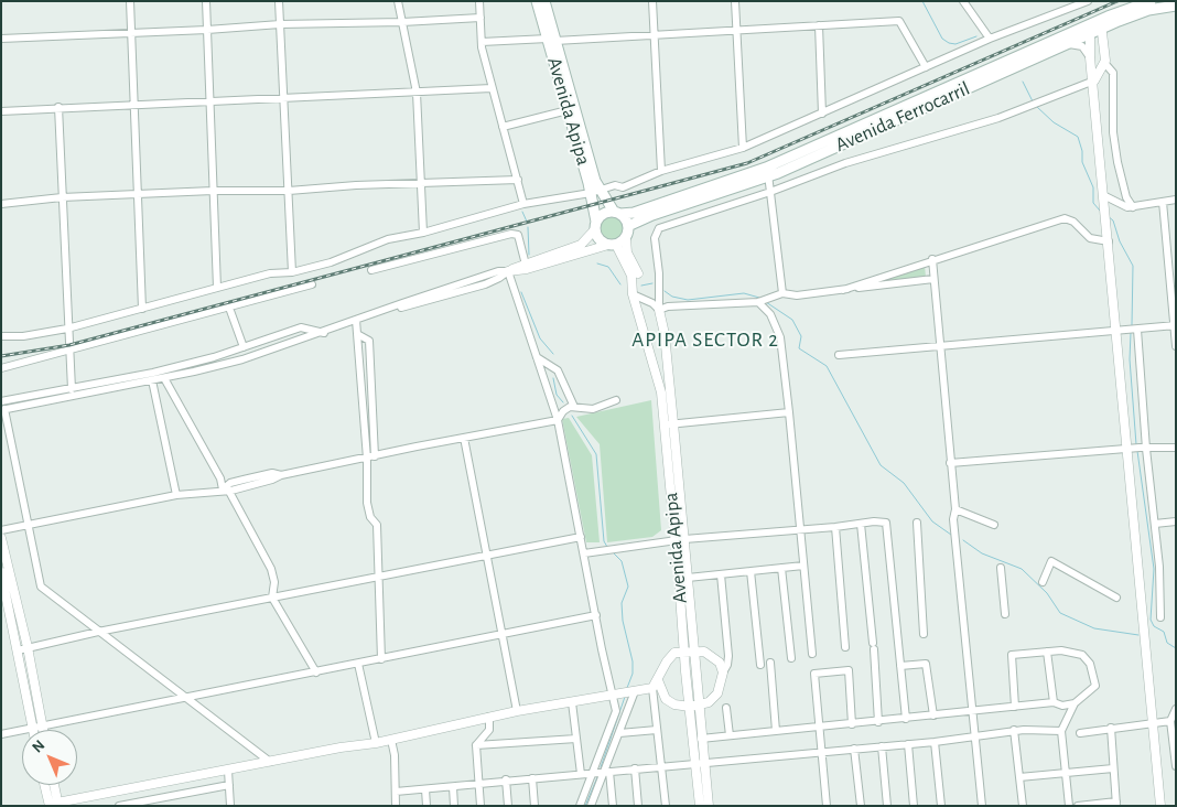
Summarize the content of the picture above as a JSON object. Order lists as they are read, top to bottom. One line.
{"streets":{"main road":["Avenida Apipa","Avenida Ferrocarril"]},"crossings":[["Avenida Apipa","Avenida Ferrocarril"]],"districts":["APIPA SECTOR 2"],"north":"top left"}
